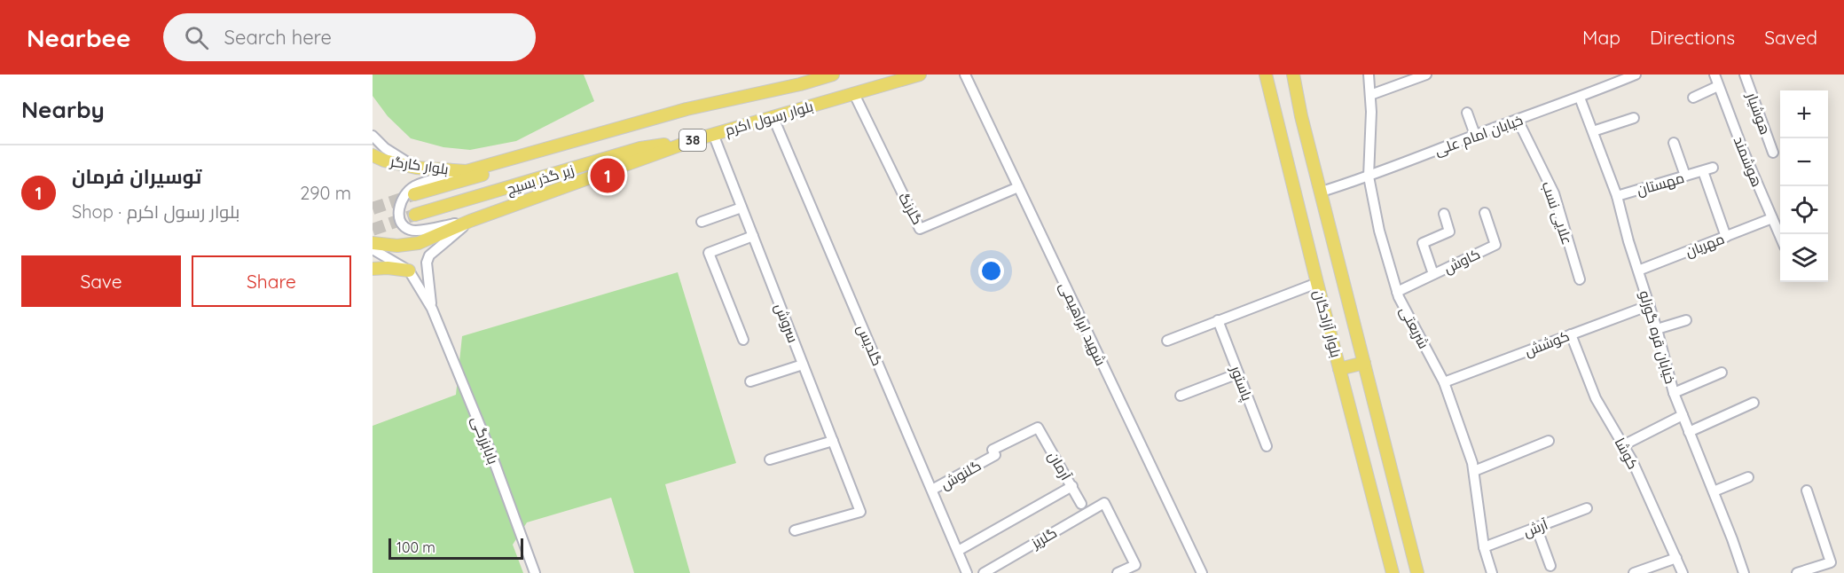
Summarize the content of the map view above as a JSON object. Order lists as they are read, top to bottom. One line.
{"streets":{"main road":["بلوار رسول اکرم","38","بلوار کارگر","زیر گذر بسیج","بلوار آزادگان"],"street":["هوشیار","خیابان امام علی","هوشمند","مهستان","گلرنگ","علایی نسب","مهریان","کاوش","سروش","شهید ابراهیمی","شریعتی","خیابان قره گوزلو","کوشش","گلدیس","پاستور","بابابزرگی","کوشا","آرمان","گلنوش","آرش","گلریز"]},"crossings":[["بلوار رسول اکرم","38"],["بلوار رسول اکرم","بلوار کارگر"],["بلوار رسول اکرم","زیر گذر بسیج"],["بلوار رسول اکرم","گلرنگ"],["بلوار رسول اکرم","سروش"],["بلوار رسول اکرم","گلدیس"],["بلوار رسول اکرم","بابابزرگی"],["خیابان امام علی","علایی نسب"],["خیابان امام علی","بلوار آزادگان"],["خیابان امام علی","شریعتی"],["خیابان امام علی","خیابان قره گوزلو"],["38","بابابزرگی"],["هوشمند","مهریان"],["مهستان","مهریان"],["مهستان","خیابان قره گوزلو"],["گلرنگ","شهید ابراهیمی"],["مهریان","خیابان قره گوزلو"],["کاوش","شریعتی"],["شریعتی","کوشش"],["شریعتی","آرش"],["خیابان قره گوزلو","کوشش"],["کوشش","کوشا"],["گلدیس","گلنوش"],["آرمان","گلنوش"]],"scale_bar":"100 m","page":{"header":"Nearbee","search":"Search here","nav":["Map","Directions","Saved"],"heading":"Nearby","map_buttons":["+","−"],"list":[{"mark":"1","name":"توسیران فرمان","note":"Shop · بلوار رسول اکرم","value":"290 m"}],"pins":"1","buttons":["Save","Share"],"scale":"100 m"}}
